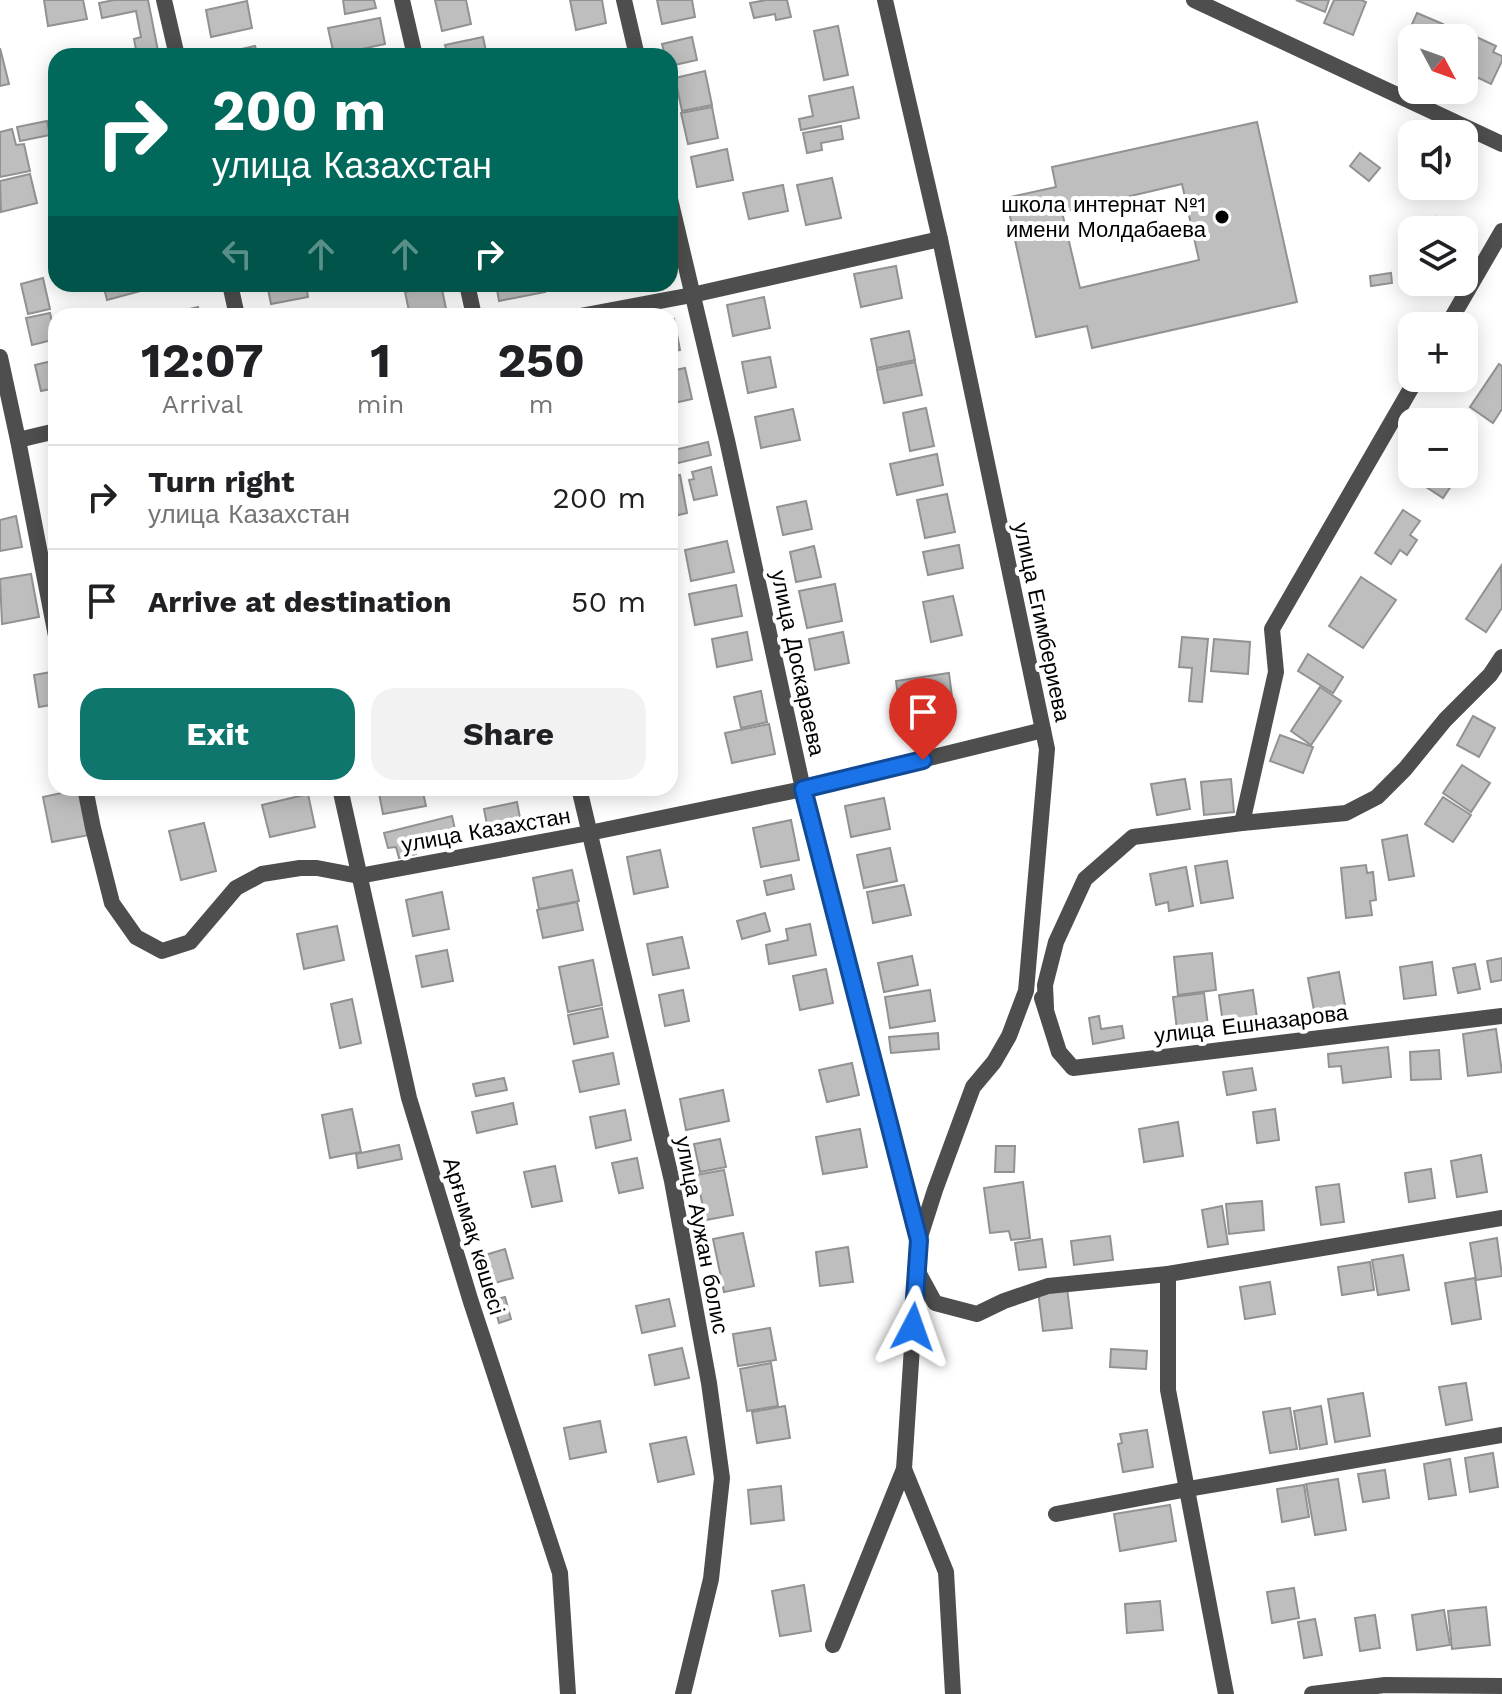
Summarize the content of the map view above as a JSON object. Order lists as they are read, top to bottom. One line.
{"streets":{"street":["улица Егимбериева","улица Доскараева","улица Казахстан","улица Ешназарова","улица Аужан болис","Арғымақ көшесі"]},"crossings":[["улица Егимбериева","улица Доскараева"],["улица Егимбериева","улица Казахстан"],["улица Егимбериева","улица Ешназарова"],["улица Доскараева","улица Казахстан"],["улица Казахстан","улица Аужан болис"],["улица Казахстан","Арғымақ көшесі"]],"places":["школа интернат №1 имени Молдабаева"],"north":"bottom right","page":{"map_buttons":["+","−"],"turn":["200 m","улица Казахстан"],"eta":["12:07","Arrival","1","min","250","m"],"list":[{"name":"Turn right","note":"улица Казахстан","value":"200 m"},{"name":"Arrive at destination","value":"50 m"}],"buttons":["Exit","Share"]}}
